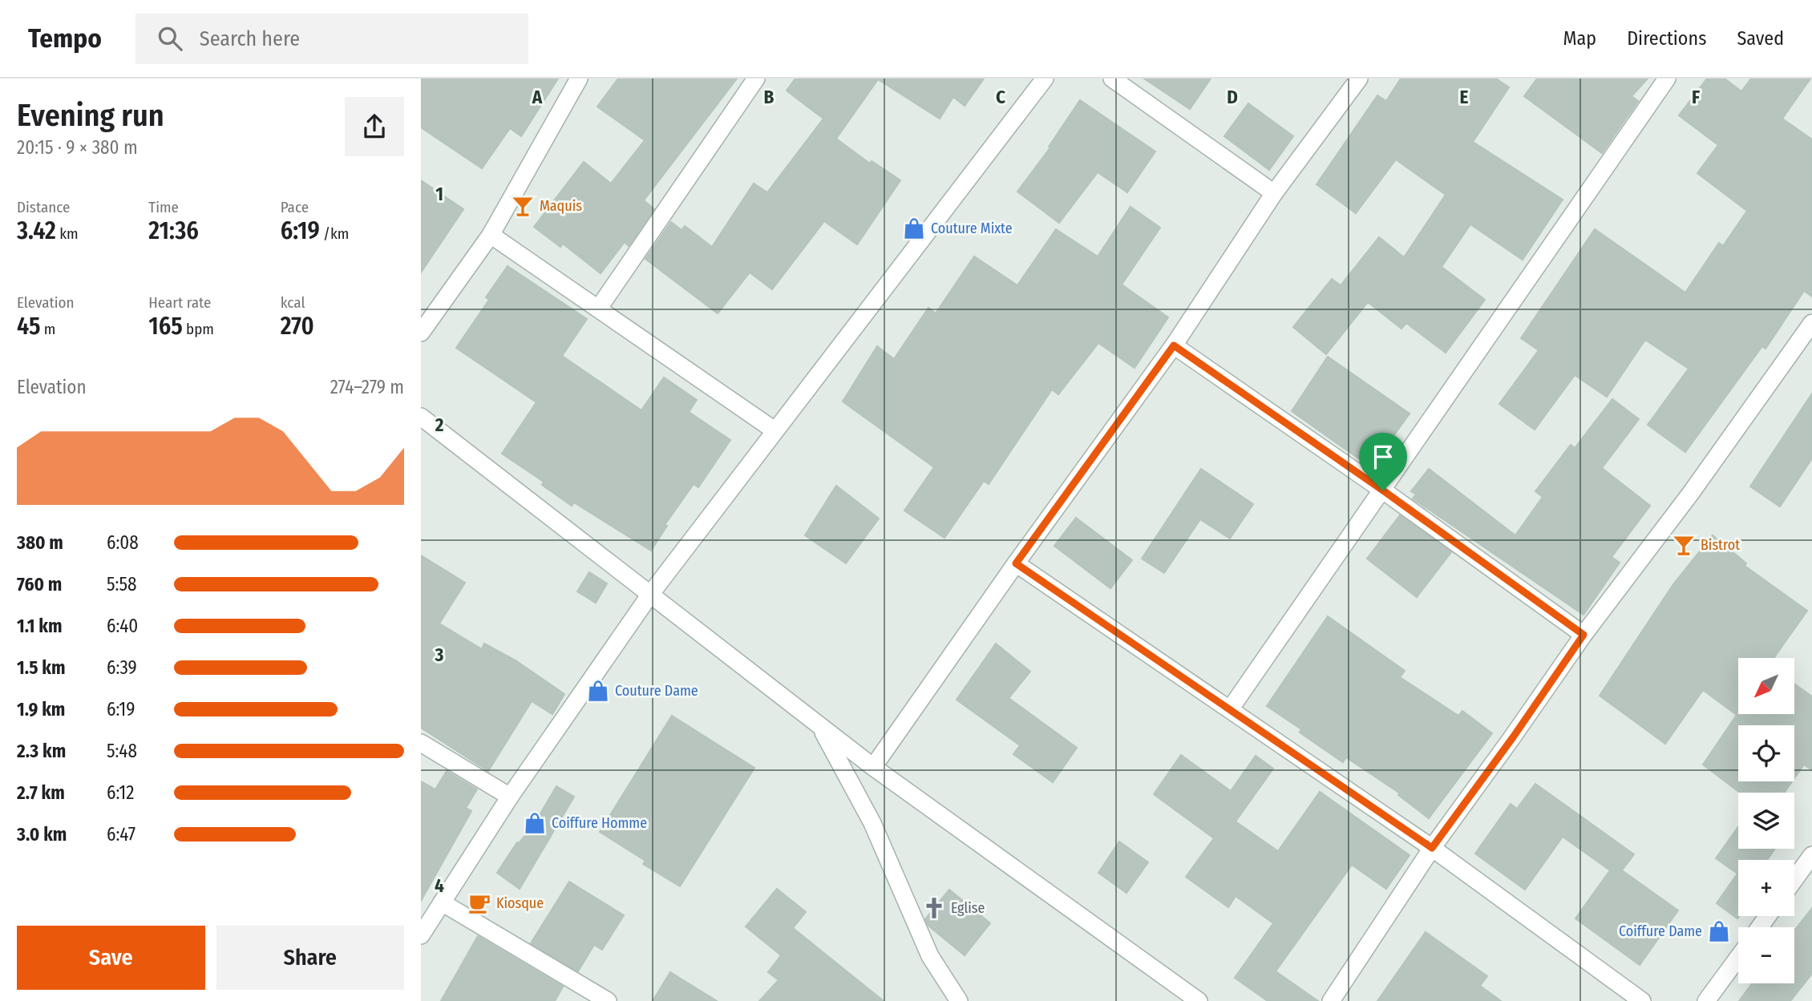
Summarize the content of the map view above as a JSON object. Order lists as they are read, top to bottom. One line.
{"places":{"bar":["Maquis","Bistrot"],"shop":["Couture Mixte","Couture Dame","Coiffure Homme","Coiffure Dame"],"cafe":["Kiosque"],"church":["Eglise"]},"north":"bottom left","page":{"header":"Tempo","search":"Search here","nav":["Map","Directions","Saved"],"heading":["Evening run","20:15 · 9 × 380 m"],"stats":[["Distance","3.42 km"],["Time","21:36"],["Pace","6:19 /km"],["Elevation","45 m"],["Heart rate","165 bpm"],["kcal","270"]],"chart":["Elevation","274–279 m"],"list":[{"name":"380 m","note":"6:08"},{"name":"760 m","note":"5:58"},{"name":"1.1 km","note":"6:40"},{"name":"1.5 km","note":"6:39"},{"name":"1.9 km","note":"6:19"},{"name":"2.3 km","note":"5:48"},{"name":"2.7 km","note":"6:12"},{"name":"3.0 km","note":"6:47"}],"map_buttons":["+","−"],"buttons":["Save","Share"]},"grid":{"columns":["A","B","C","D","E","F"],"rows":["1","2","3","4"]}}
